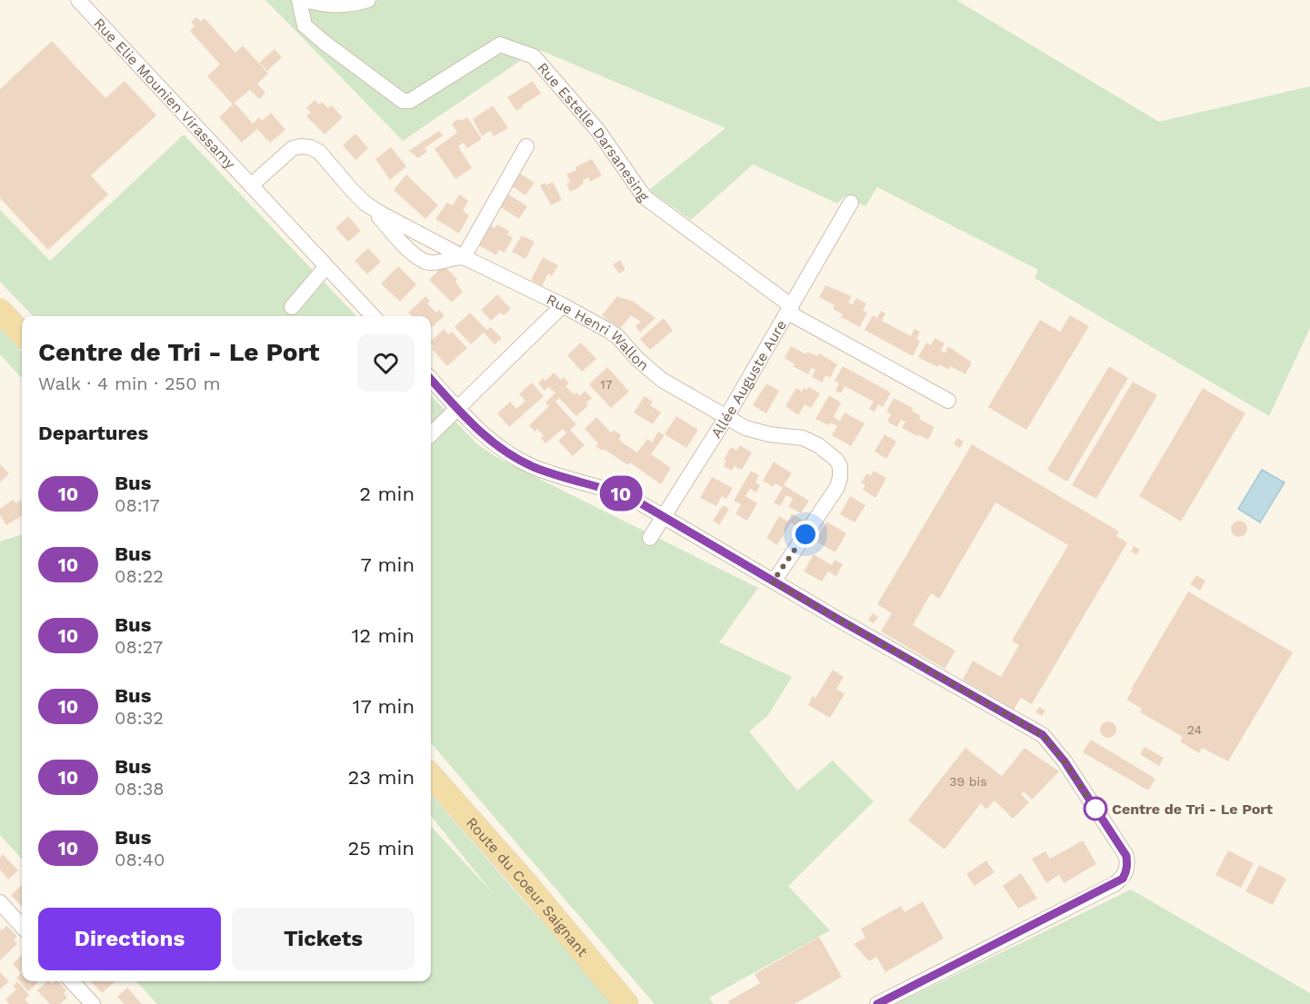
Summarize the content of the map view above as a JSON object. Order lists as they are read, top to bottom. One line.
{"streets":{"main road":["Route du Coeur Saignant"],"street":["Rue Elie Mounien Virassamy","Rue Estelle Darsanesing","Rue Henri Wallon","Allée Auguste Aure"]},"crossings":[["Rue Elie Mounien Virassamy","Rue Henri Wallon"],["Rue Estelle Darsanesing","Allée Auguste Aure"],["Rue Henri Wallon","Allée Auguste Aure"]],"places":["Centre de Tri - Le Port"],"lines":["bus line 10"],"house_numbers":["17","24","39 bis"],"page":{"on_map":"10","heading":[["Centre de Tri - Le Port","Walk · 4 min · 250 m"],"Departures"],"list":[{"mark":"10","name":"Bus","note":"08:17","value":"2 min"},{"mark":"10","name":"Bus","note":"08:22","value":"7 min"},{"mark":"10","name":"Bus","note":"08:27","value":"12 min"},{"mark":"10","name":"Bus","note":"08:32","value":"17 min"},{"mark":"10","name":"Bus","note":"08:38","value":"23 min"},{"mark":"10","name":"Bus","note":"08:40","value":"25 min"}],"buttons":["Directions","Tickets"]}}
